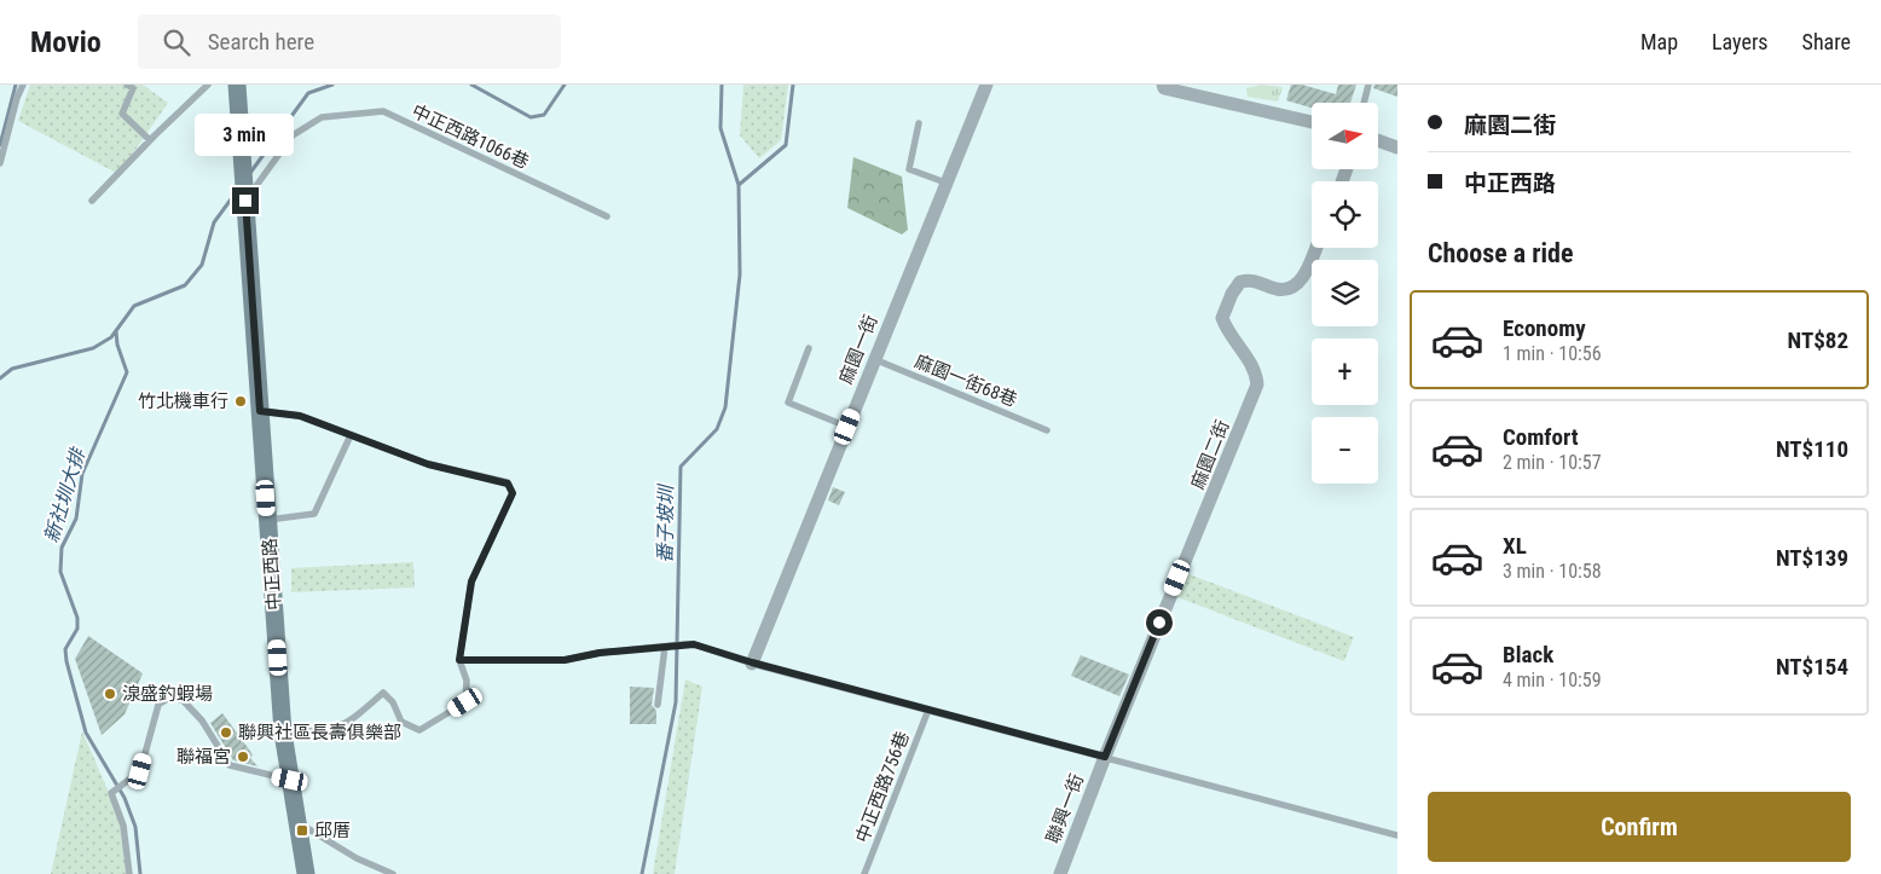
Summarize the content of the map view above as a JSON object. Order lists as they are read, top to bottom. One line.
{"streets":{"main road":["中正西路"],"street":["麻園一街","麻園二街","聯興一街"],"lane":["中正西路1066巷","麻園一街68巷","中正西路756巷"]},"crossings":[["中正西路1066巷","中正西路"],["麻園一街","麻園一街68巷"],["麻園二街","聯興一街"]],"water":["新社圳大排","番子坡圳"],"places":{"other":["竹北機車行","湶盛釣蝦場","聯興社區長壽俱樂部","聯福宮"],"transit":["邱厝"]},"north":"right","page":{"header":"Movio","search":"Search here","nav":["Map","Layers","Share"],"banner":["麻園二街","中正西路"],"map_buttons":["+","−"],"bubble":"3 min","heading":"Choose a ride","list":[{"name":"Economy","note":"1 min · 10:56","value":"NT$82"},{"name":"Comfort","note":"2 min · 10:57","value":"NT$110"},{"name":"XL","note":"3 min · 10:58","value":"NT$139"},{"name":"Black","note":"4 min · 10:59","value":"NT$154"}],"buttons":"Confirm"}}
